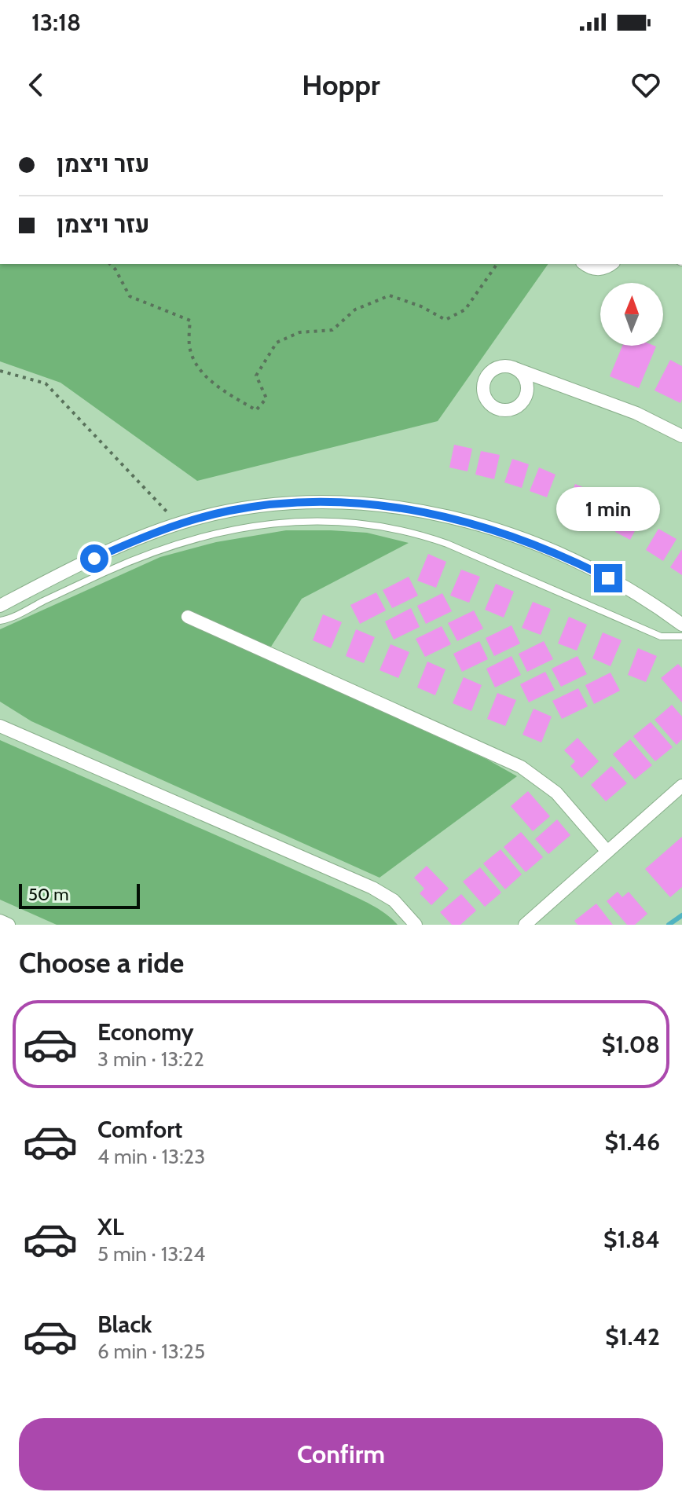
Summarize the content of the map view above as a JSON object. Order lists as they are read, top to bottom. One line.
{"scale_bar":"50 m","north":"top","page":{"status":"13:18","header":"Hoppr","banner":["עזר ויצמן","עזר ויצמן"],"bubble":"1 min","scale":"50 m","heading":"Choose a ride","list":[{"name":"Economy","note":"3 min · 13:22","value":"$1.08"},{"name":"Comfort","note":"4 min · 13:23","value":"$1.46"},{"name":"XL","note":"5 min · 13:24","value":"$1.84"},{"name":"Black","note":"6 min · 13:25","value":"$1.42"}],"buttons":"Confirm"}}
